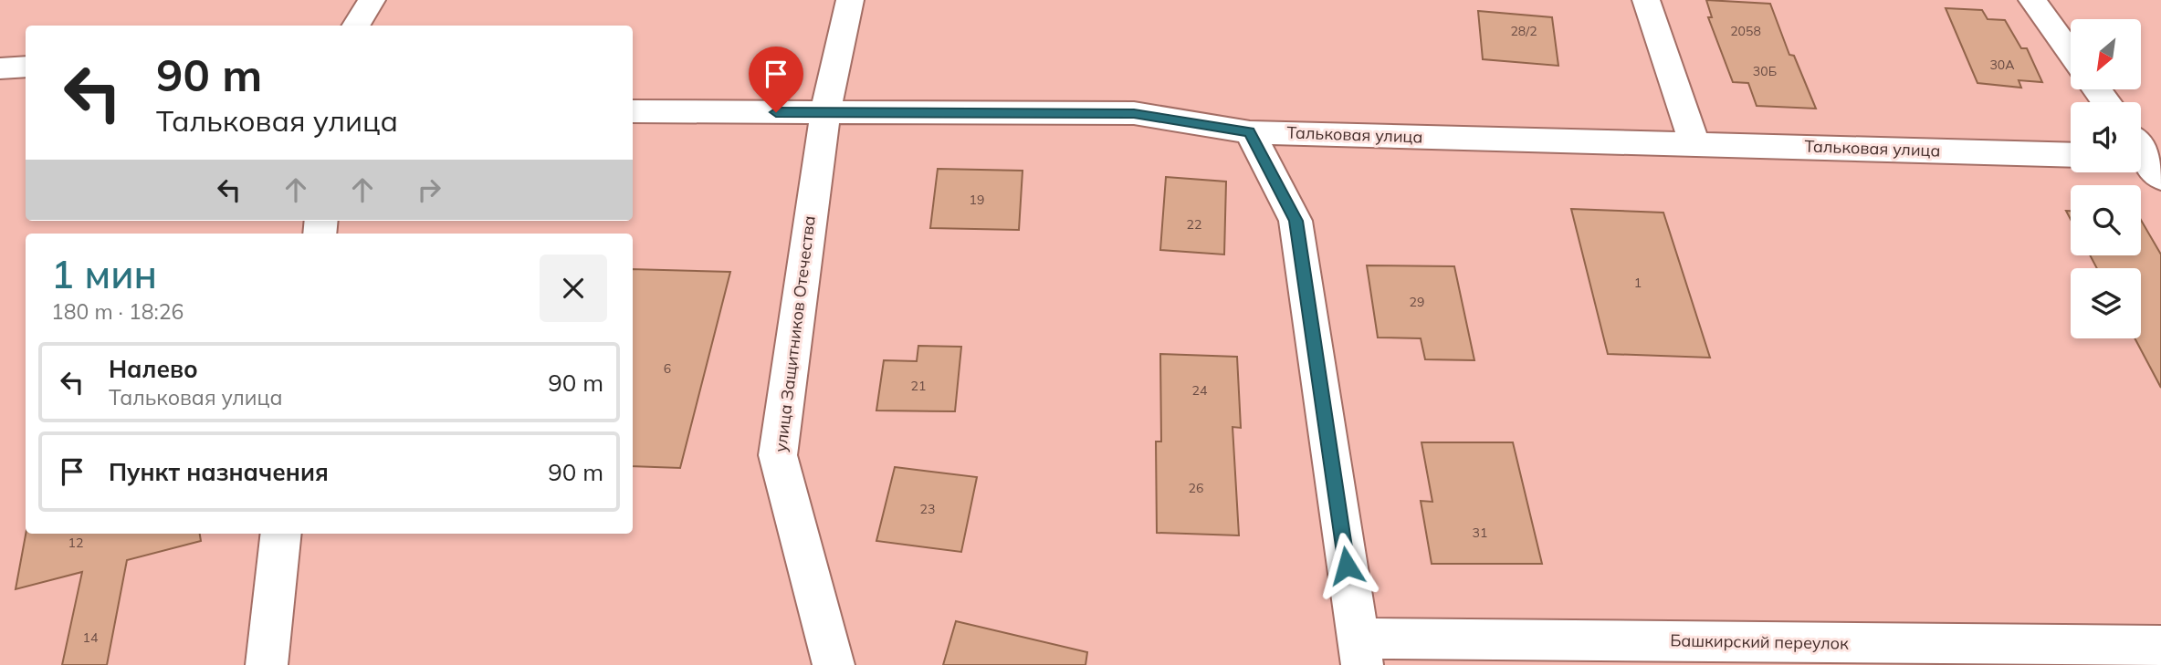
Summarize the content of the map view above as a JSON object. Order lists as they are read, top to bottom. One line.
{"streets":{"street":["Тальковая улица","улица Защитников Отечества","Башкирский переулок"]},"crossings":[["Тальковая улица","улица Защитников Отечества"]],"house_numbers":["28/2","2058","30А","30Б","19","22","1","29","6","21","24","26","23","31","12","14"],"north":"bottom left","page":{"turn":["90 m","Тальковая улица"],"heading":["1 мин","180 m · 18:26"],"list":[{"name":"Налево","note":"Тальковая улица","value":"90 m"},{"name":"Пункт назначения","value":"90 m"}]}}
